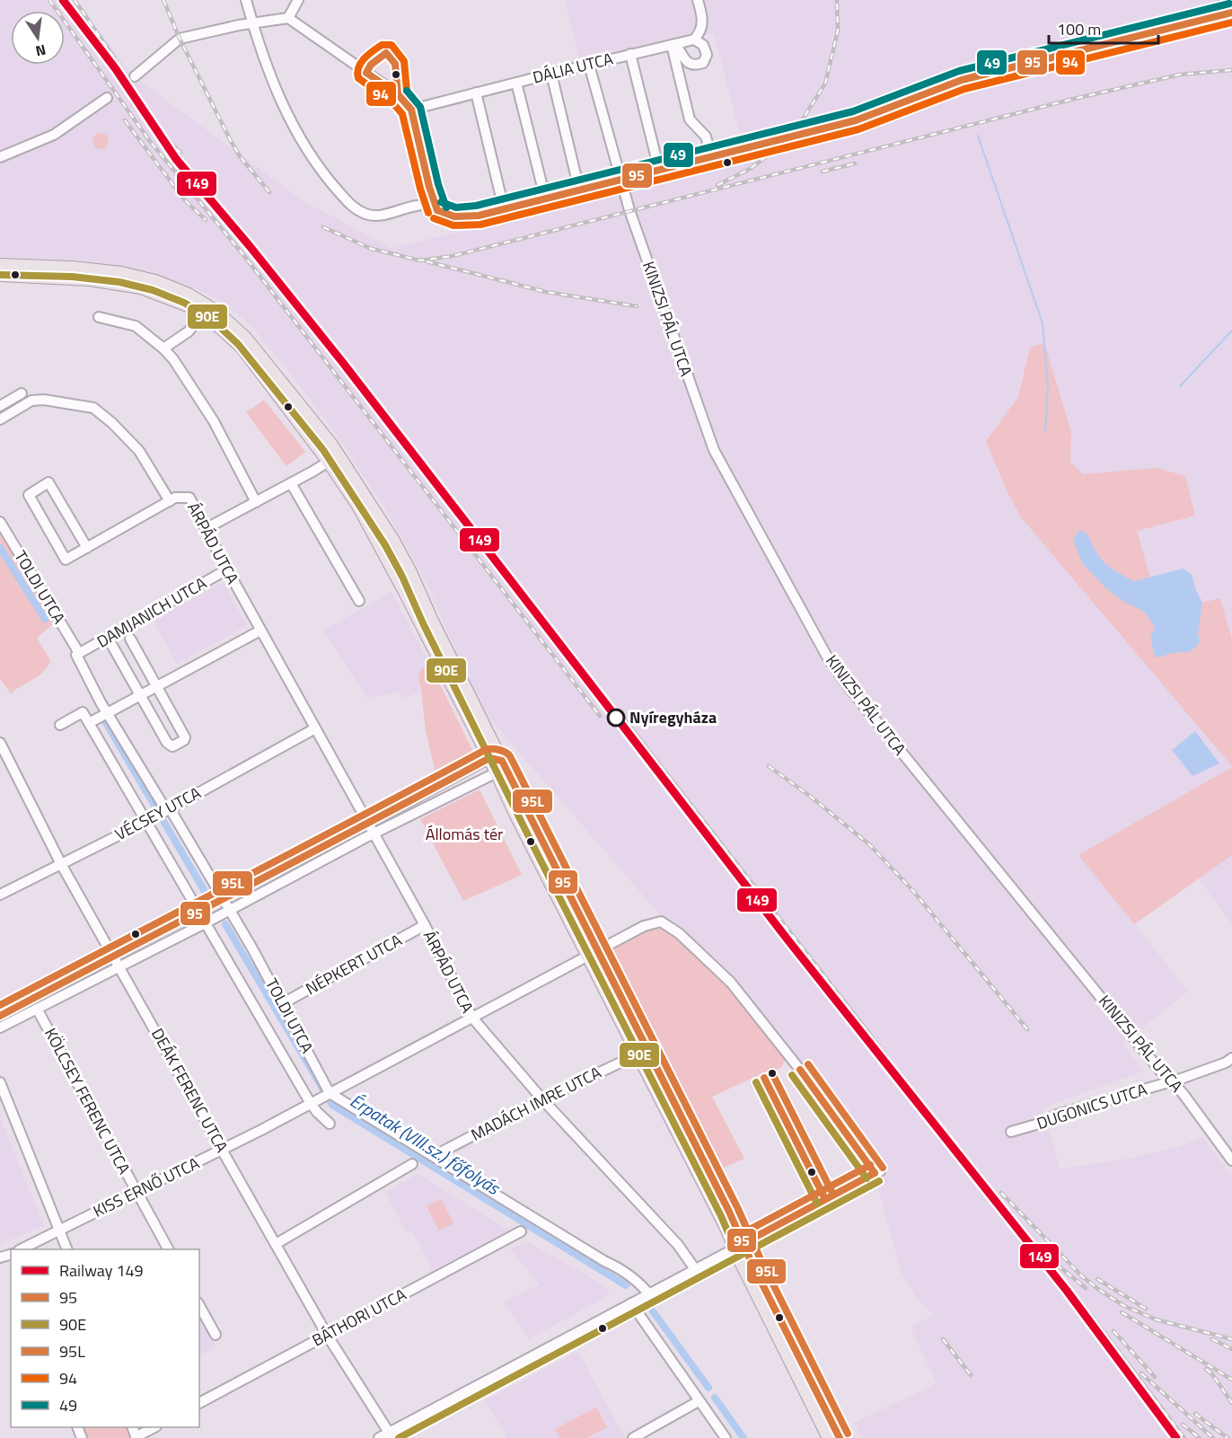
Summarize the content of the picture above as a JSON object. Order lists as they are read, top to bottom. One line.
{"streets":{"street":["DÁLIA UTCA","KINIZSI PÁL UTCA","ÁRPÁD UTCA","TOLDI UTCA","DAMJANICH UTCA","VÉCSEY UTCA","NÉPKERT UTCA","DEÁK FERENC UTCA","KÖLCSEY FERENC UTCA","MADÁCH IMRE UTCA","DUGONICS UTCA","KISS ERNŐ UTCA","BÁTHORI UTCA"]},"crossings":[["DÁLIA UTCA","KINIZSI PÁL UTCA"],["KINIZSI PÁL UTCA","DUGONICS UTCA"],["ÁRPÁD UTCA","DAMJANICH UTCA"],["ÁRPÁD UTCA","VÉCSEY UTCA"],["ÁRPÁD UTCA","NÉPKERT UTCA"],["ÁRPÁD UTCA","MADÁCH IMRE UTCA"],["ÁRPÁD UTCA","KISS ERNŐ UTCA"],["TOLDI UTCA","DAMJANICH UTCA"],["TOLDI UTCA","VÉCSEY UTCA"],["TOLDI UTCA","NÉPKERT UTCA"],["TOLDI UTCA","KISS ERNŐ UTCA"],["VÉCSEY UTCA","DEÁK FERENC UTCA"],["DEÁK FERENC UTCA","KISS ERNŐ UTCA"],["DEÁK FERENC UTCA","BÁTHORI UTCA"],["KÖLCSEY FERENC UTCA","KISS ERNŐ UTCA"]],"water":["Érpatak (VIII.sz.) főfolyás"],"parks":["Állomás tér"],"places":["Nyíregyháza"],"lines":["rail line 149","transit line 49","transit line 95","transit line 94","transit line 90E","transit line 95L"],"legend":["Railway 149","95","90E","95L","94","49"],"scale_bar":"100 m","north":"bottom"}
